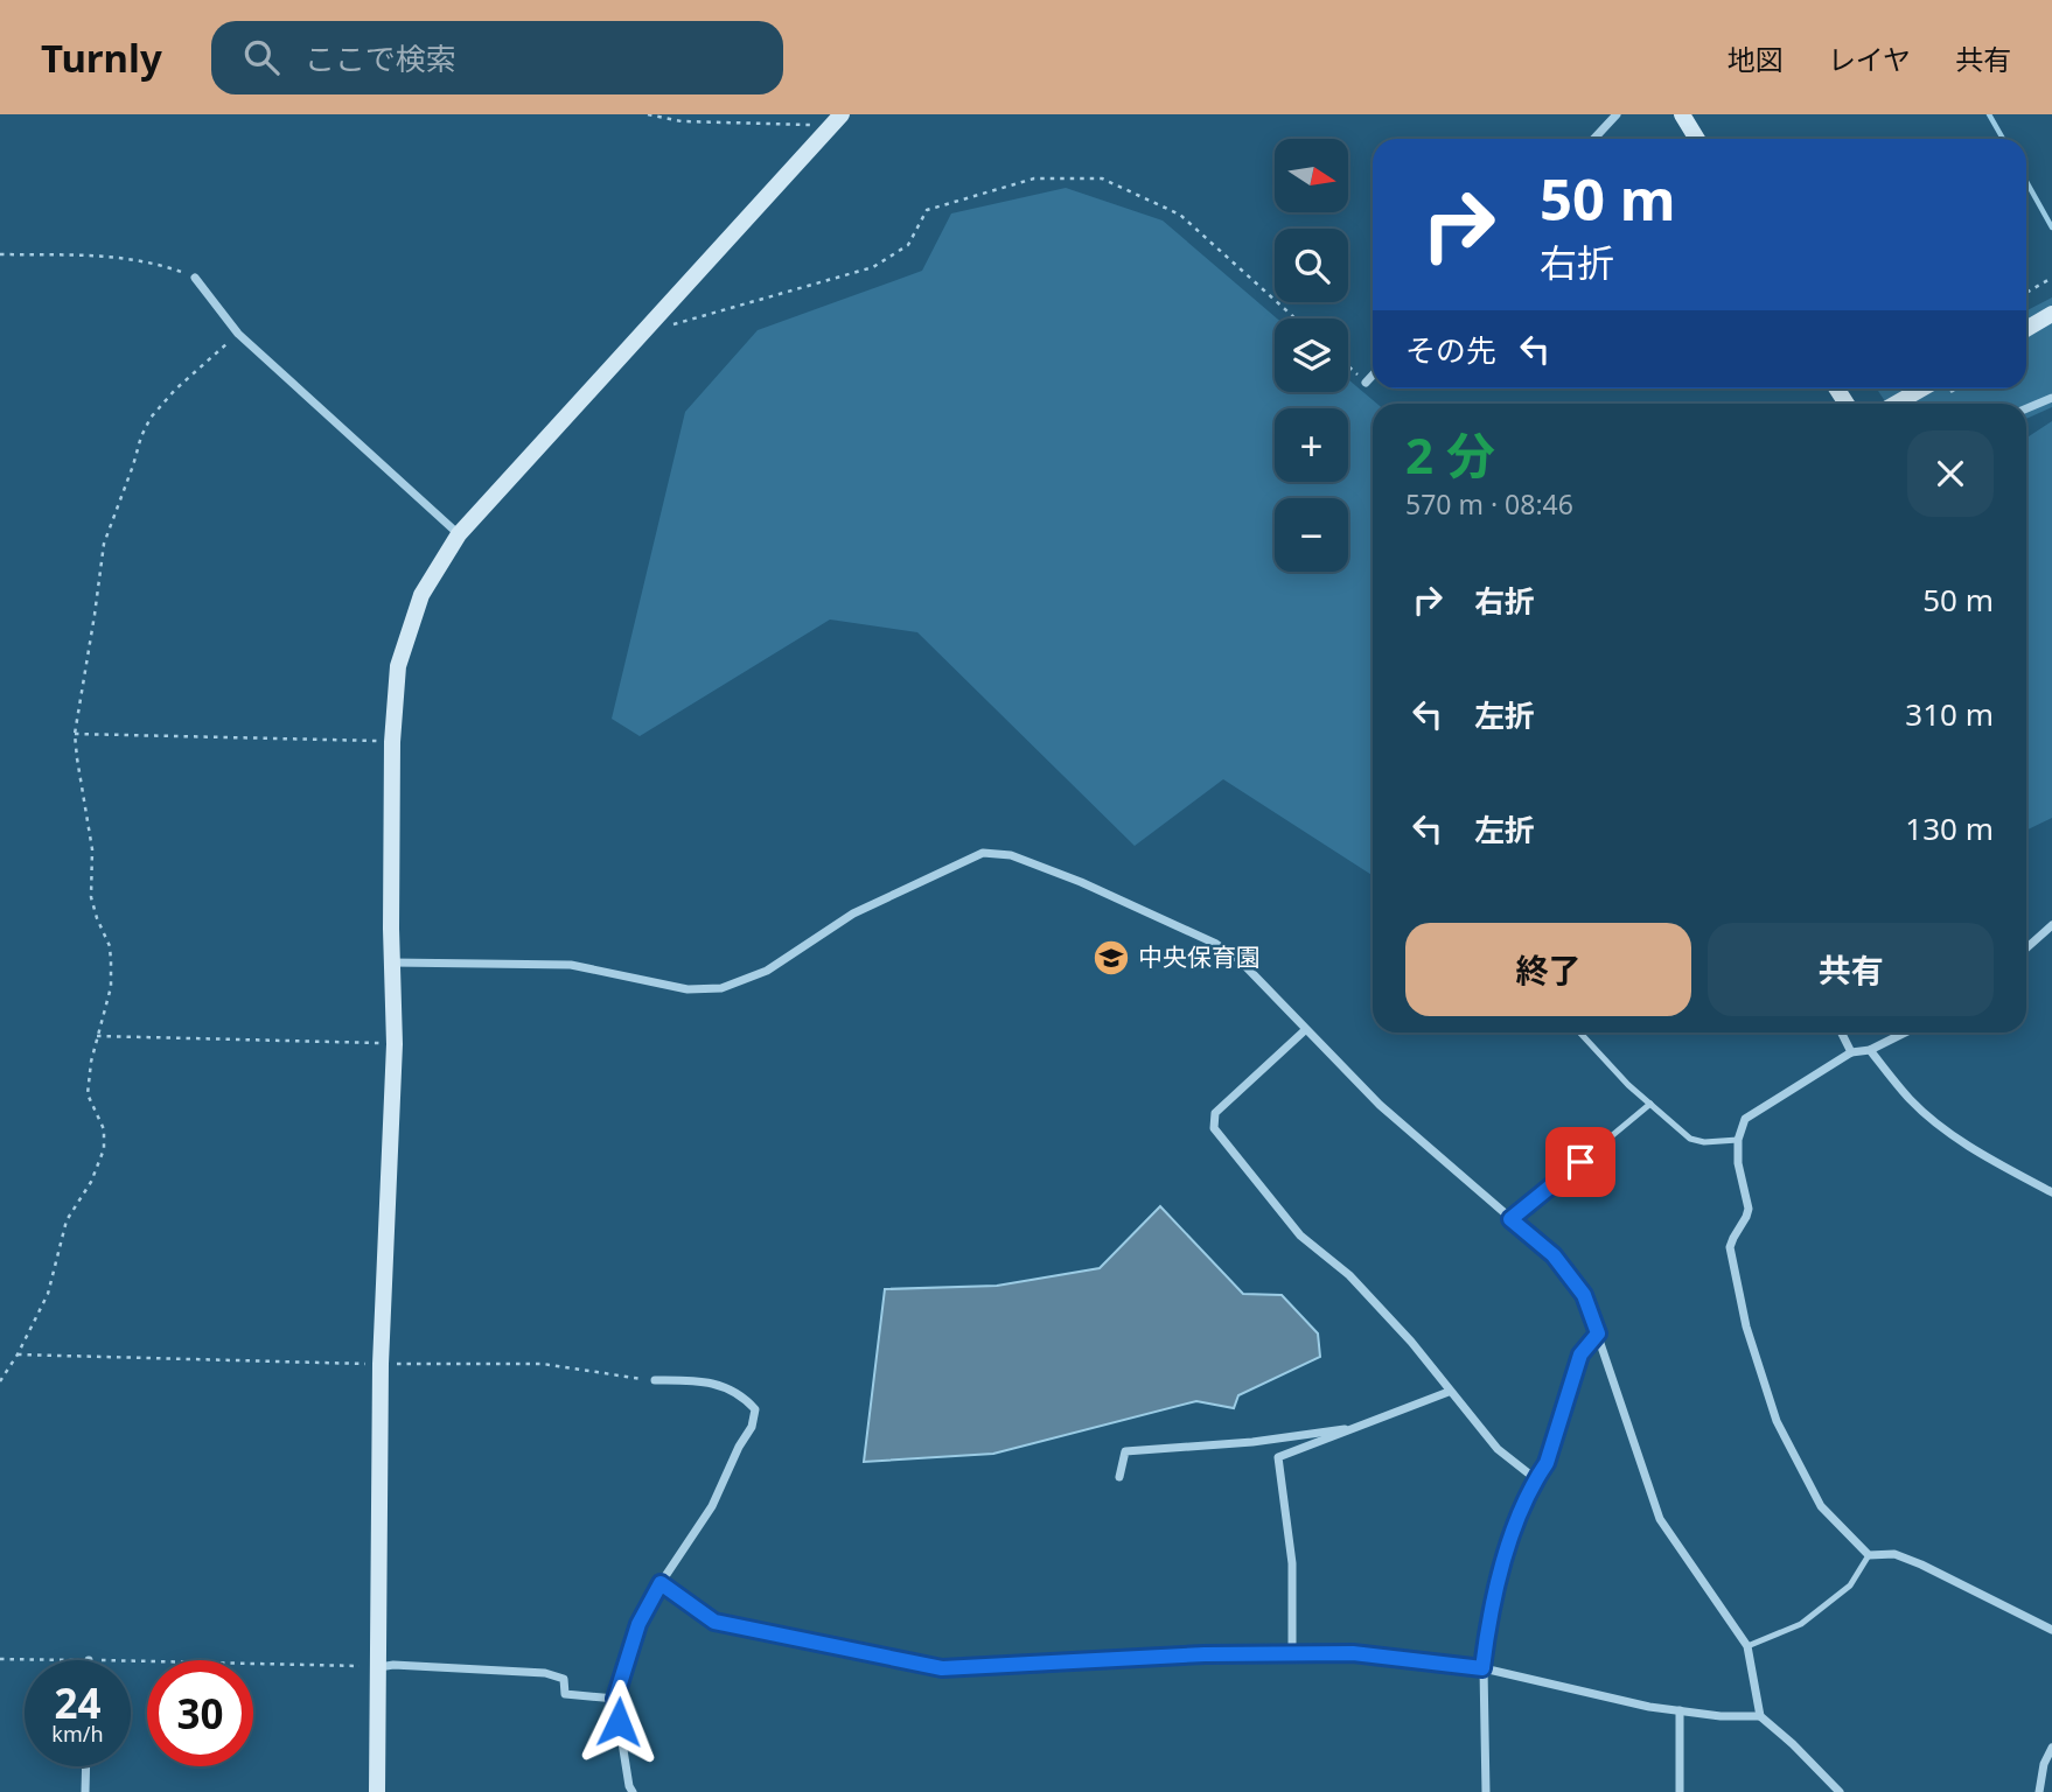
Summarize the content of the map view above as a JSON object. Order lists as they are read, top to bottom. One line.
{"places":{"school or university":["中央保育園"]},"north":"right","page":{"header":"Turnly","search":"ここで検索","nav":["地図","レイヤ","共有"],"map_buttons":["+","−"],"turn":["50 m","右折"],"then":"その先","heading":["2 分","570 m · 08:46"],"list":[{"name":"右折","value":"50 m"},{"name":"左折","value":"310 m"},{"name":"左折","value":"130 m"}],"buttons":["終了","共有"],"speed":"24 km/h","limit":"30"}}
